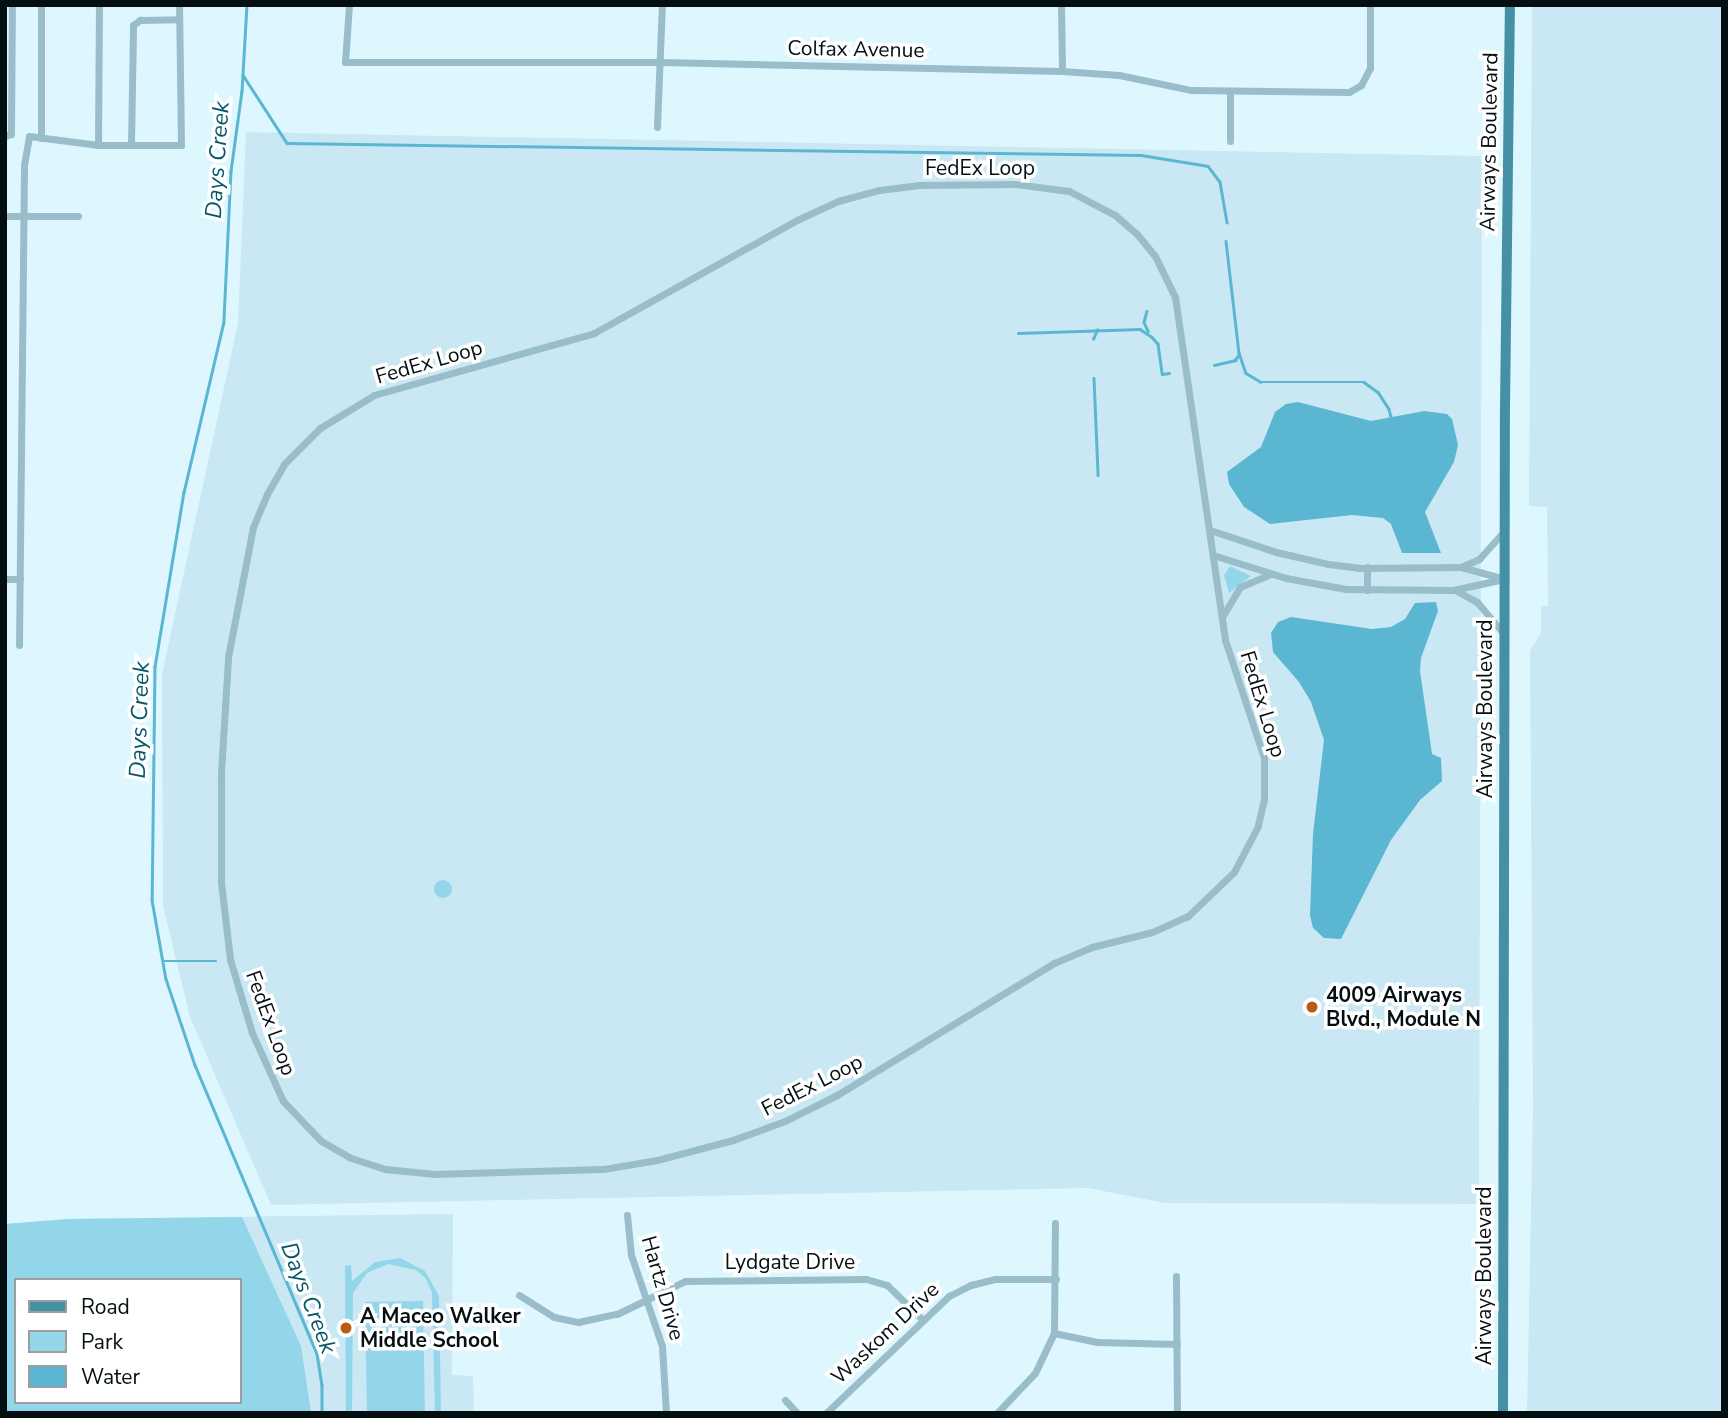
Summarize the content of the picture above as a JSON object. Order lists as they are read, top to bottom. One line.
{"streets":{"main road":["Airways Boulevard"],"street":["Colfax Avenue","FedEx Loop","Lydgate Drive","Hartz Drive","Waskom Drive"]},"crossings":[["Lydgate Drive","Hartz Drive"],["Lydgate Drive","Waskom Drive"]],"water":["Days Creek"],"places":["4009 Airways Blvd., Module N","A Maceo Walker Middle School"],"legend":["Road","Park","Water"]}
